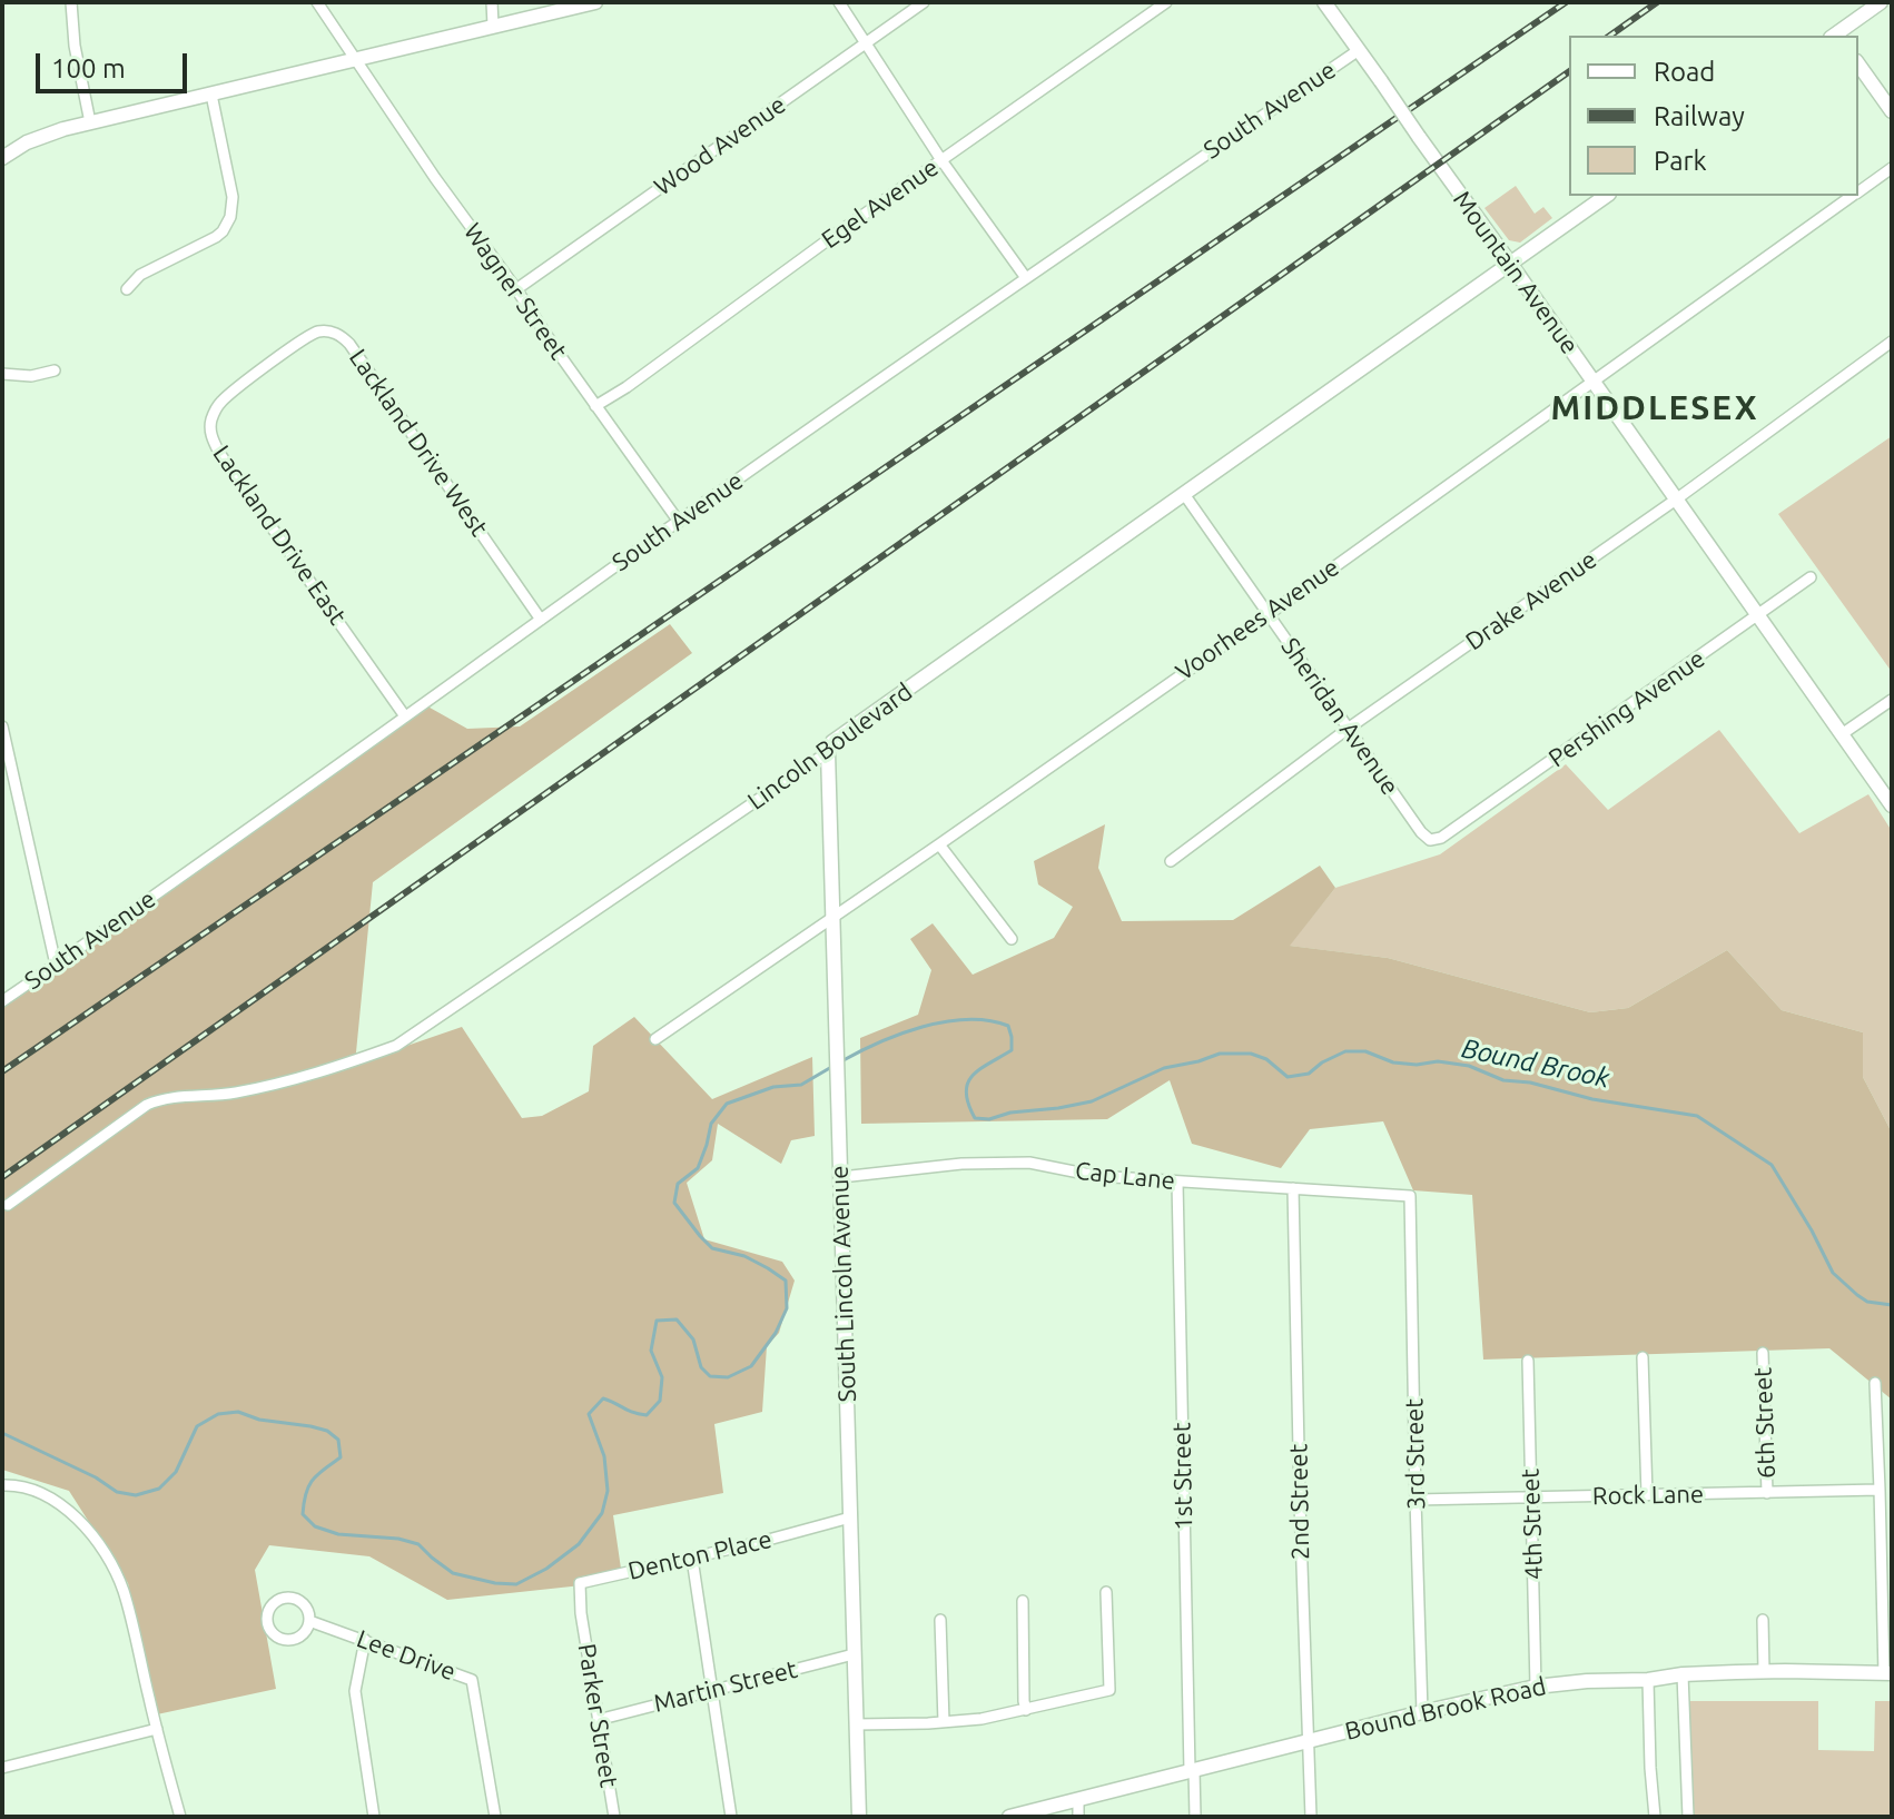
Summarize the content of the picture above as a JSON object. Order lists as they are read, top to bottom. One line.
{"streets":{"main road":["Mountain Avenue","Lincoln Boulevard","South Lincoln Avenue","Bound Brook Road"],"street":["South Avenue","Wood Avenue","Egel Avenue","Wagner Street","Lackland Drive West","Lackland Drive East","Drake Avenue","Voorhees Avenue","Pershing Avenue","Sheridan Avenue","Cap Lane","6th Street","3rd Street","1st Street","Rock Lane","2nd Street","4th Street","Denton Place","Lee Drive","Martin Street","Parker Street"]},"crossings":[["South Avenue","Mountain Avenue"],["South Avenue","Wagner Street"],["South Avenue","Lackland Drive West"],["South Avenue","Lackland Drive East"],["Wood Avenue","Wagner Street"],["Egel Avenue","Wagner Street"],["Mountain Avenue","Drake Avenue"],["Mountain Avenue","Voorhees Avenue"],["Mountain Avenue","Pershing Avenue"],["Mountain Avenue","Lincoln Boulevard"],["Lackland Drive West","Lackland Drive East"],["Drake Avenue","Sheridan Avenue"],["Voorhees Avenue","Sheridan Avenue"],["Voorhees Avenue","South Lincoln Avenue"],["Pershing Avenue","Sheridan Avenue"],["Sheridan Avenue","Lincoln Boulevard"],["Lincoln Boulevard","South Lincoln Avenue"],["Cap Lane","South Lincoln Avenue"],["Cap Lane","3rd Street"],["Cap Lane","1st Street"],["Cap Lane","2nd Street"],["South Lincoln Avenue","Denton Place"],["South Lincoln Avenue","Martin Street"],["6th Street","Rock Lane"],["3rd Street","Rock Lane"],["3rd Street","Bound Brook Road"],["1st Street","Bound Brook Road"],["Rock Lane","4th Street"],["2nd Street","Bound Brook Road"],["4th Street","Bound Brook Road"],["Denton Place","Parker Street"],["Martin Street","Parker Street"]],"districts":["MIDDLESEX"],"water":["Bound Brook"],"legend":["Road","Railway","Park"],"scale_bar":"100 m"}
